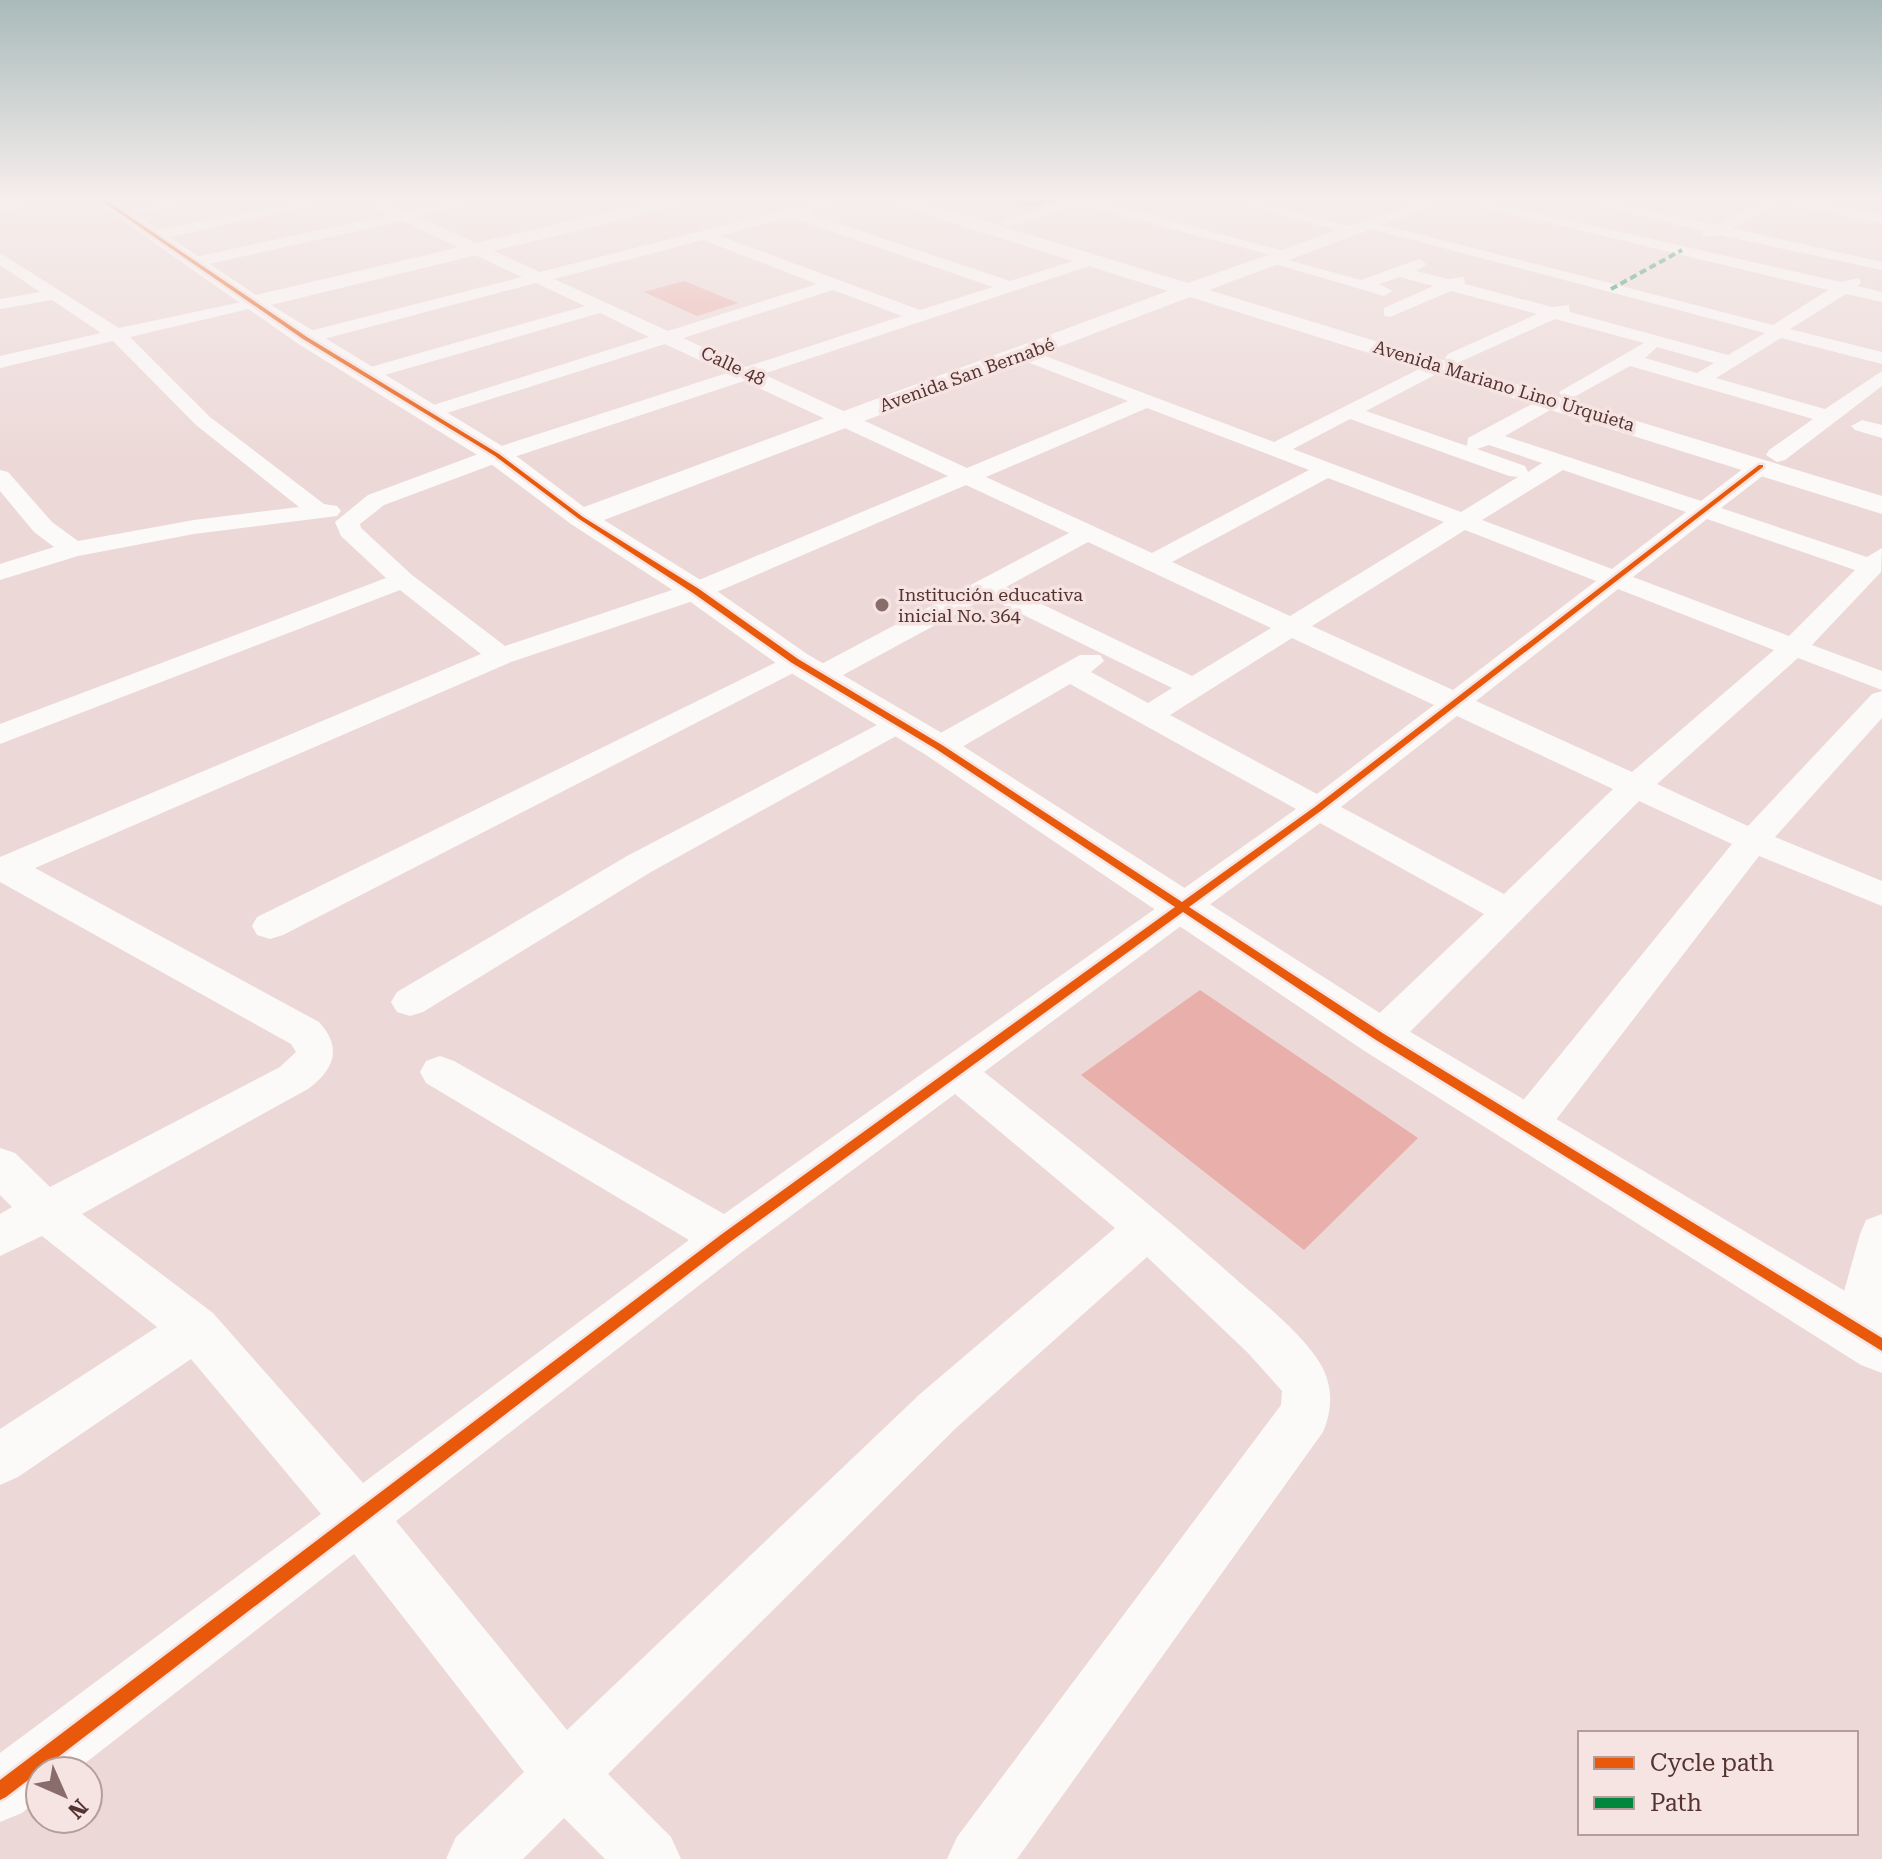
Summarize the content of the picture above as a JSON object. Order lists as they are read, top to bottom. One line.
{"streets":{"street":["Calle 48","Avenida San Bernabé","Avenida Mariano Lino Urquieta"]},"crossings":[["Calle 48","Avenida San Bernabé"],["Avenida San Bernabé","Avenida Mariano Lino Urquieta"]],"places":["Institución educativa inicial No. 364"],"legend":["Cycle path","Path"],"north":"bottom right"}
